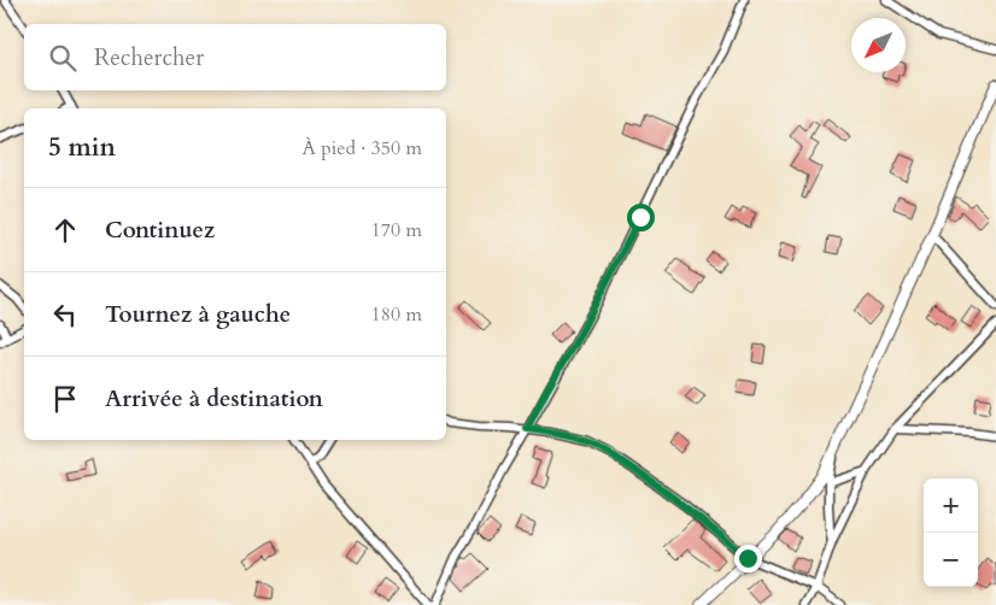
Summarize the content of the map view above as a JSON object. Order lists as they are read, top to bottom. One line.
{"north":"bottom left","page":{"search":"Rechercher","heading":["5 min","À pied · 350 m"],"list":[["Continuez","170 m"],["Tournez à gauche","180 m"],"Arrivée à destination"],"map_buttons":["+","−"]}}
